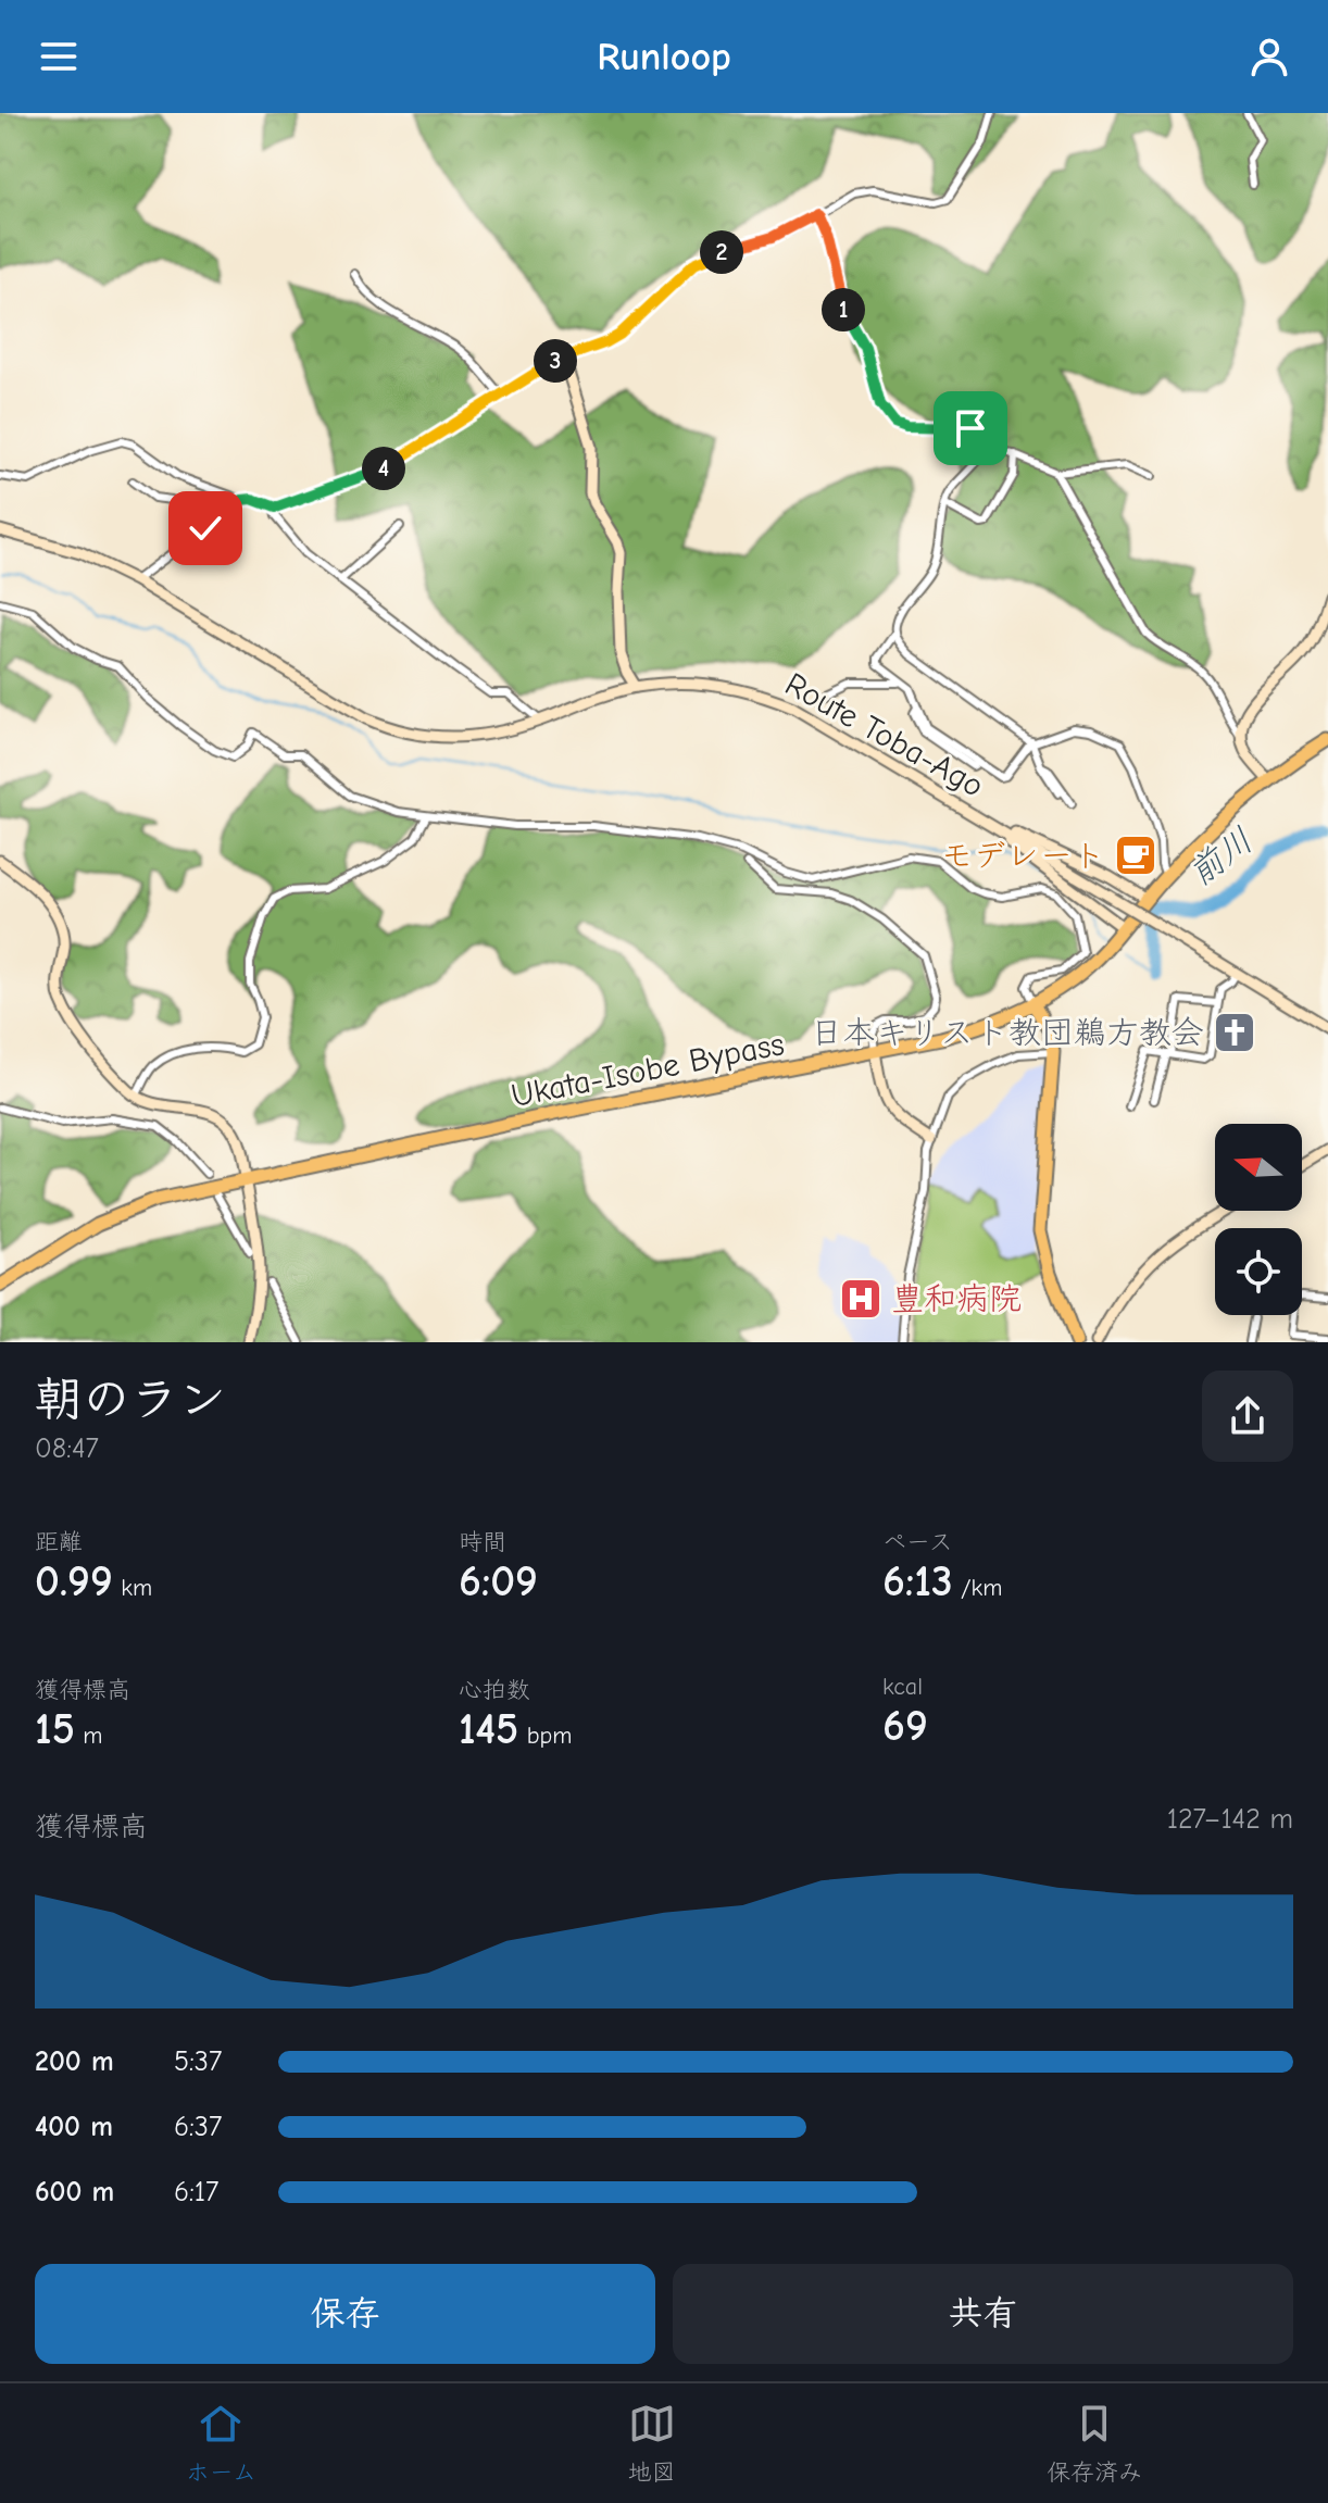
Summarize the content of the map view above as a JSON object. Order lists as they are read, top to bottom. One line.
{"streets":{"highway":["Ukata-Isobe Bypass"],"main road":["Route Toba-Ago"]},"water":["前川"],"places":{"cafe":["モデレート"],"church":["日本キリスト教団鵜方教会"],"hospital":["豊和病院"]},"north":"left","page":{"header":"Runloop","pins":["2","1","3","4"],"heading":["朝のラン","08:47"],"stats":[["距離","0.99 km"],["時間","6:09"],["ペース","6:13 /km"],["獲得標高","15 m"],["心拍数","145 bpm"],["kcal","69"]],"chart":["獲得標高","127–142 m"],"list":[{"name":"200 m","note":"5:37"},{"name":"400 m","note":"6:37"},{"name":"600 m","note":"6:17"}],"buttons":["保存","共有"],"tabs":["ホーム","地図","保存済み"]}}
